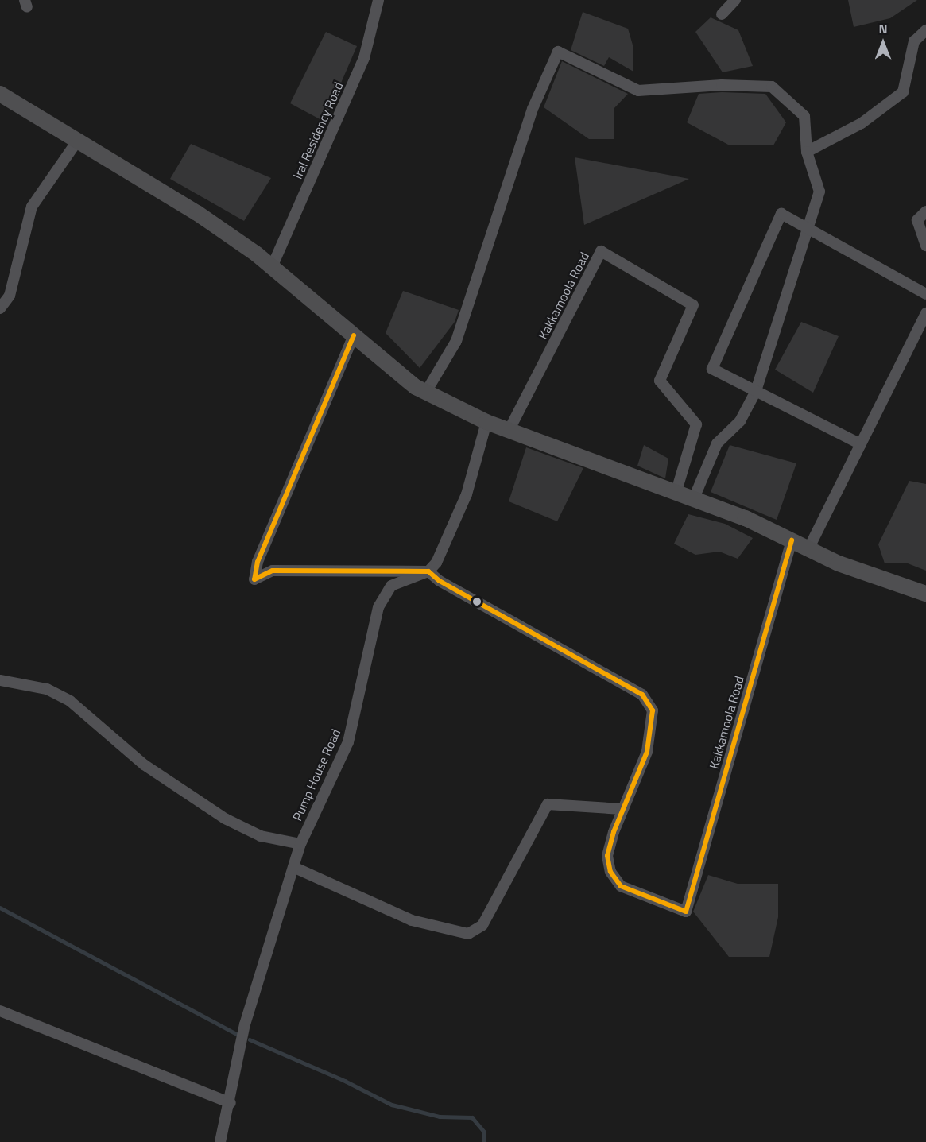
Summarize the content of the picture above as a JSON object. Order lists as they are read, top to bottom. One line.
{"streets":{"street":["Iral Residency Road","Kakkamoola Road","Pump House Road"]},"north":"top"}
